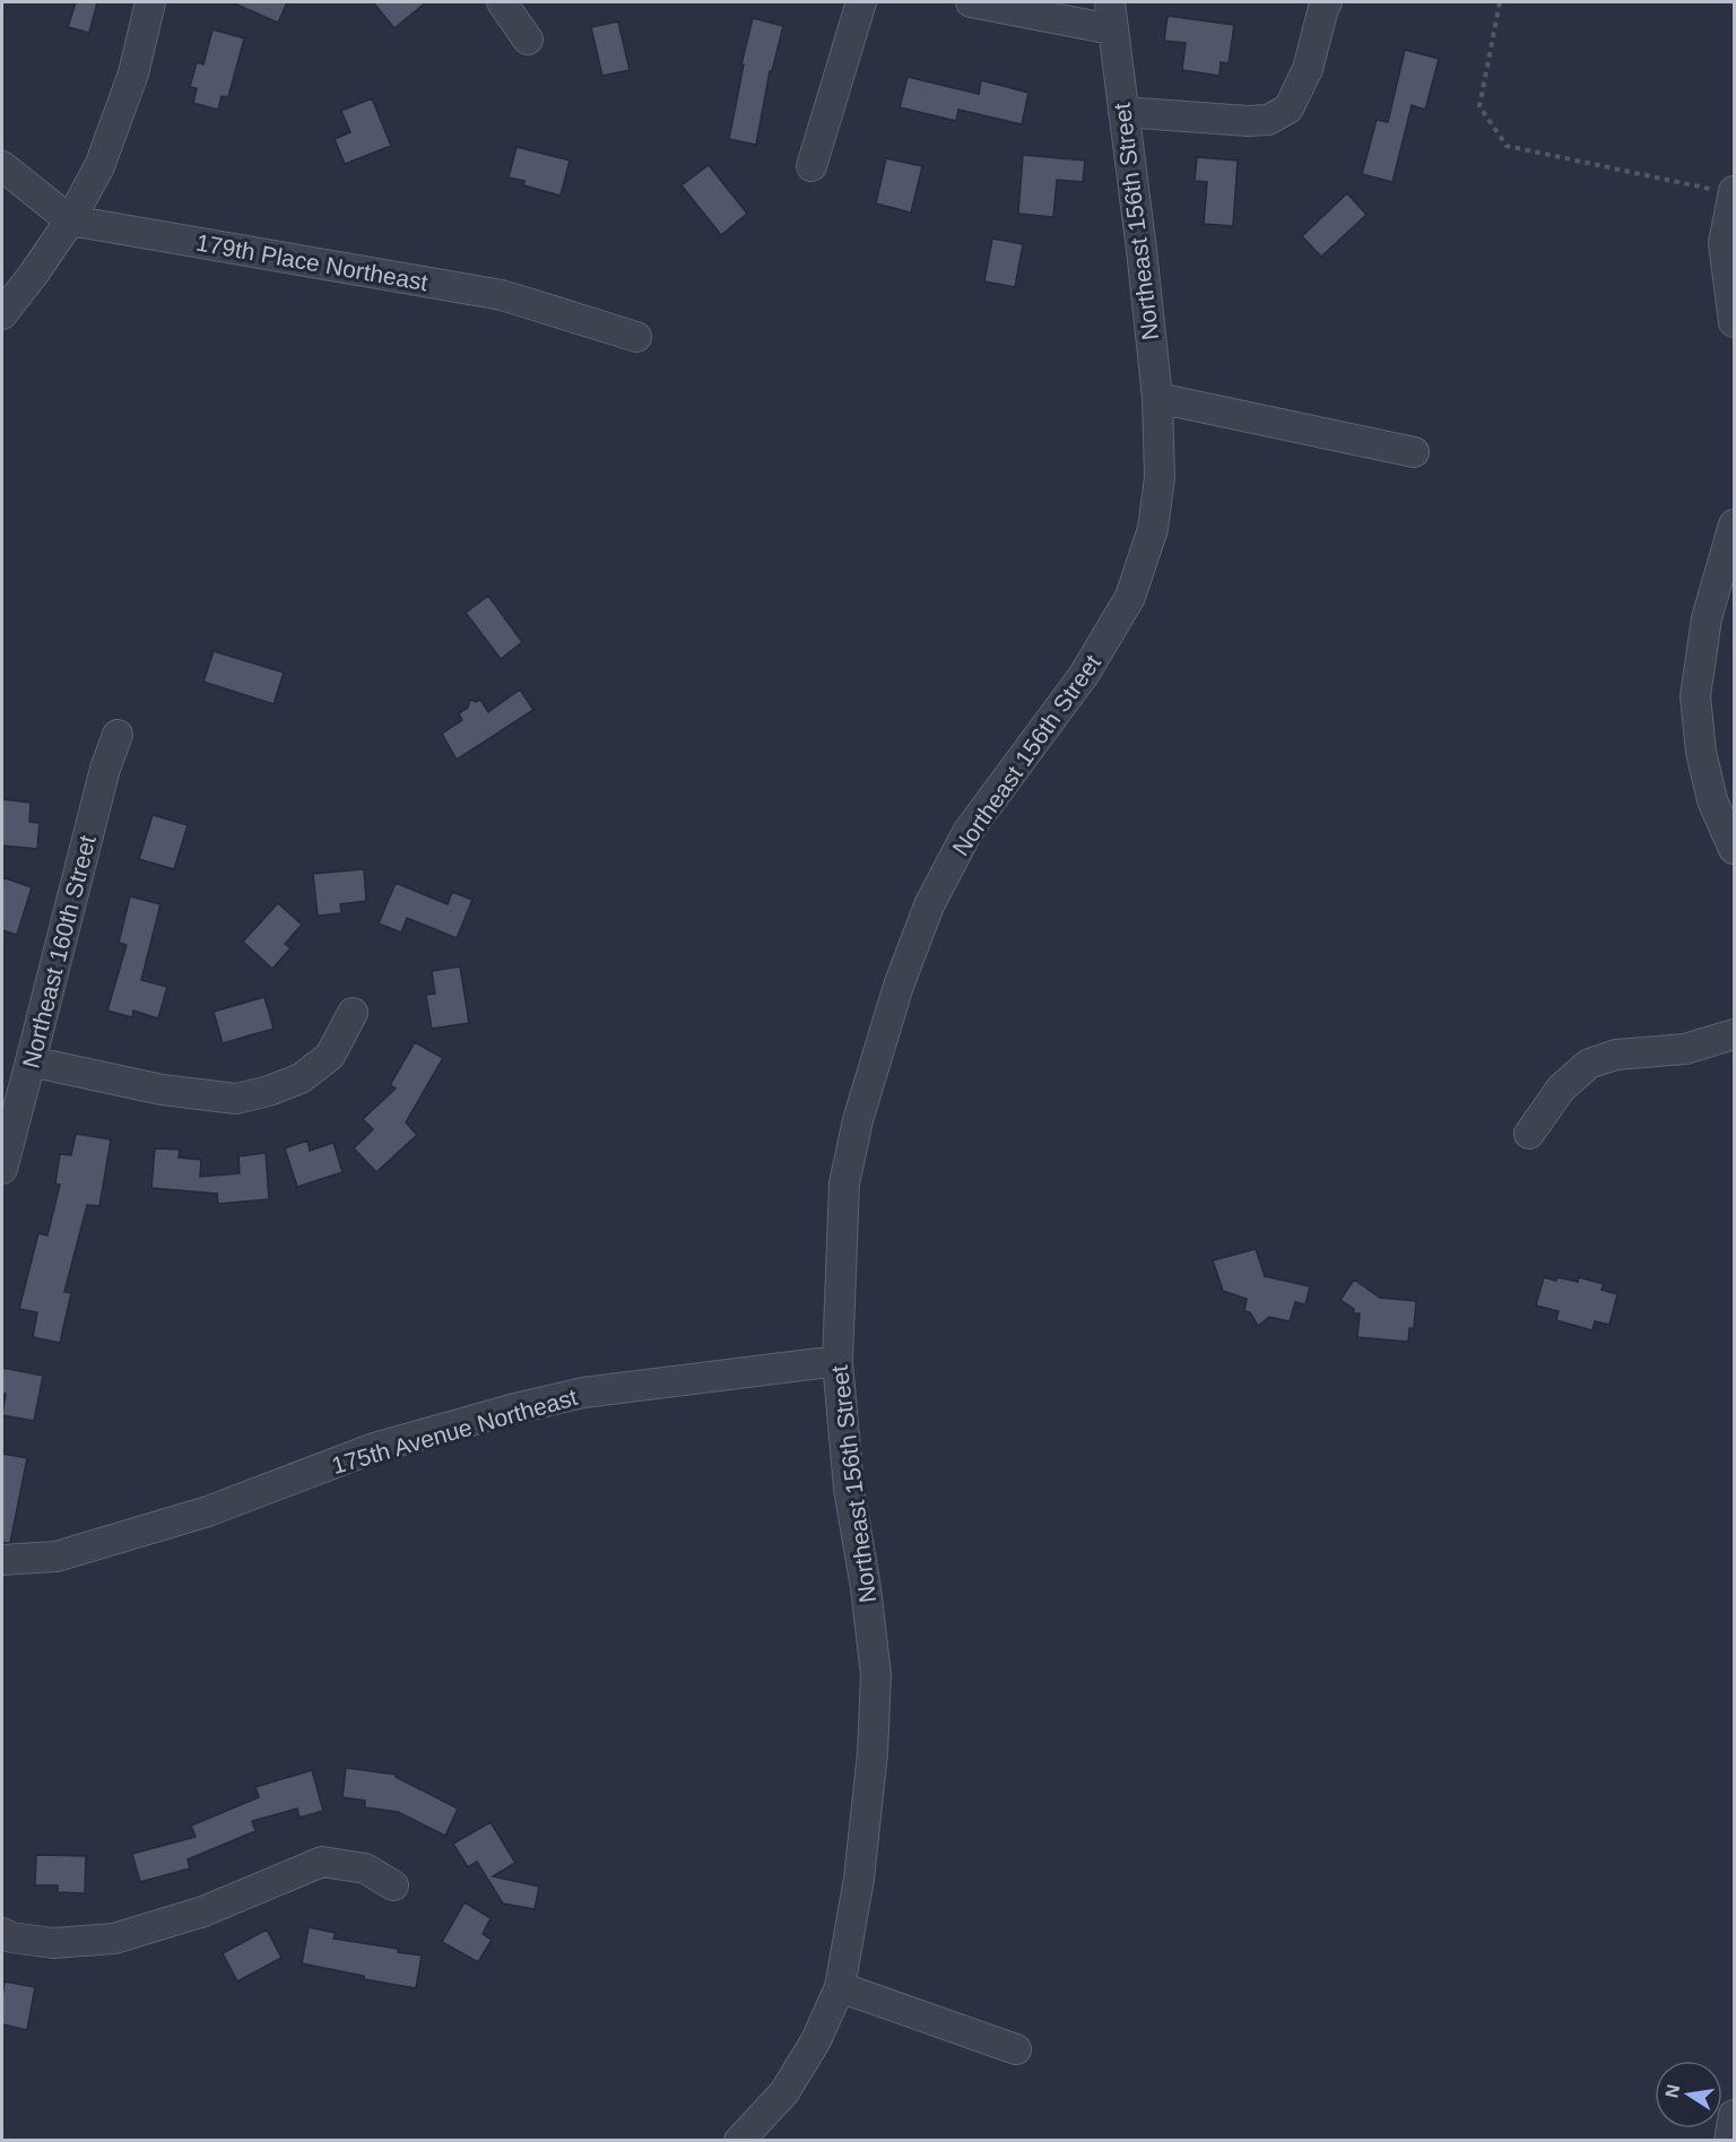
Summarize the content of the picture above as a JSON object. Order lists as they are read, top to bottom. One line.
{"streets":{"street":["Northeast 156th Street","179th Place Northeast","Northeast 160th Street","175th Avenue Northeast"]},"crossings":[["Northeast 156th Street","175th Avenue Northeast"]],"north":"left"}
